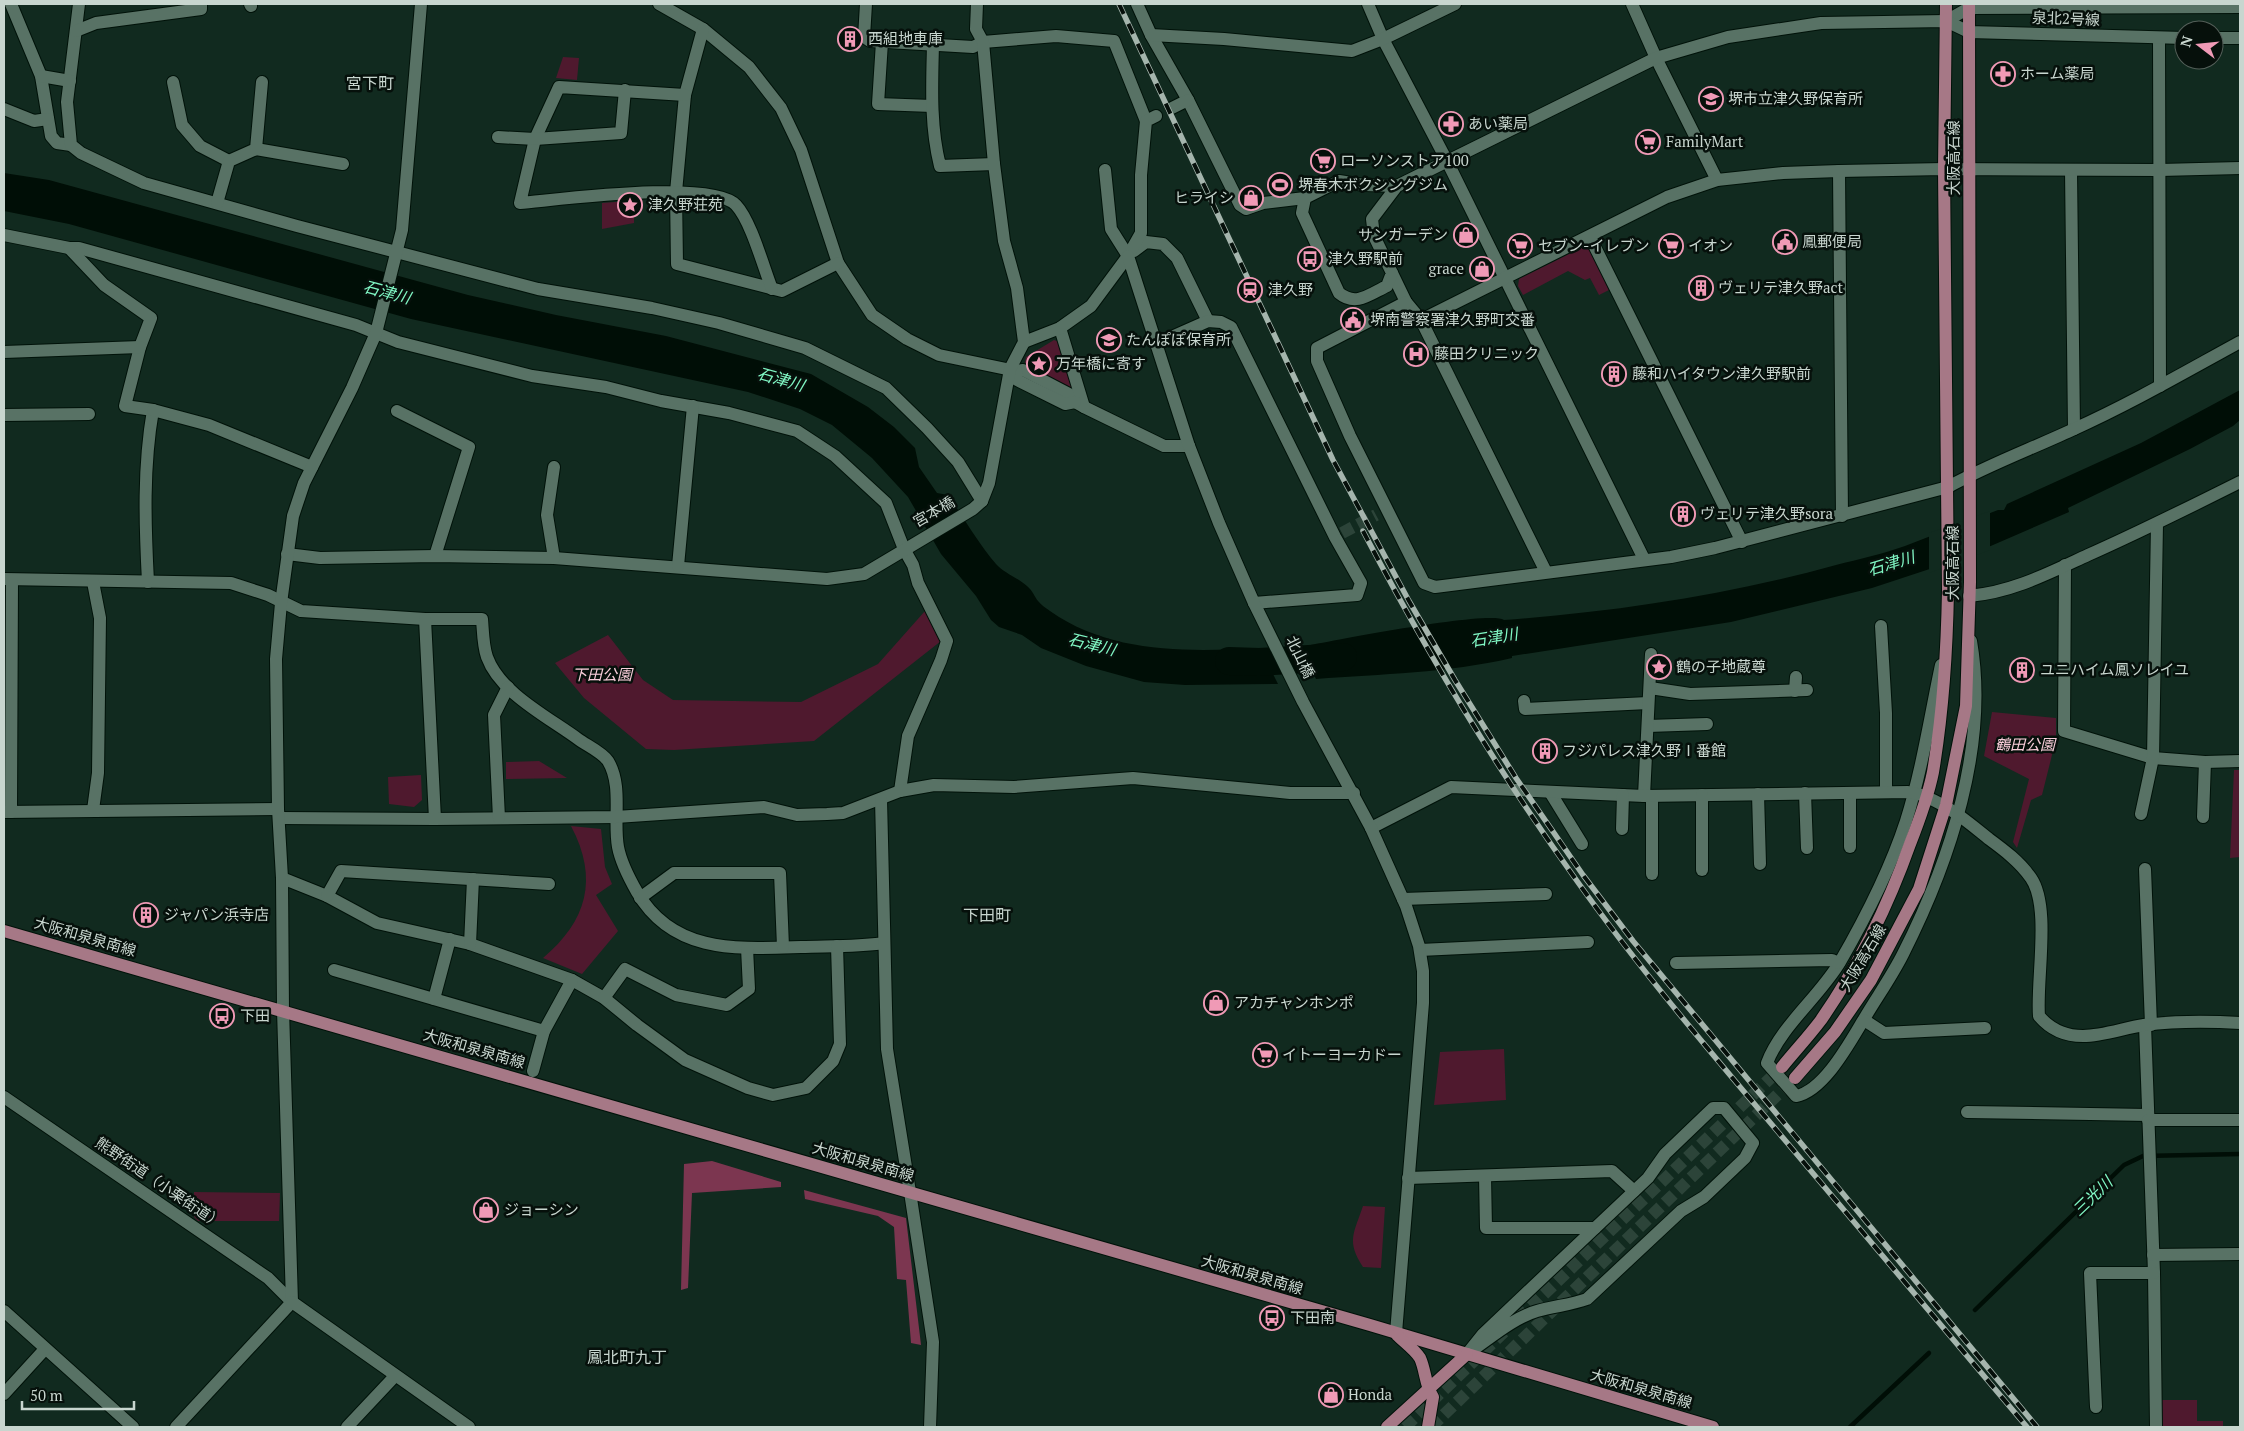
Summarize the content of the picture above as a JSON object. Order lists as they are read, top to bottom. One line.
{"streets":{"main road":["大阪高石線","大阪和泉泉南線"],"street":["泉北2号線","宮本橋","北山橋","熊野街道（小栗街道）"]},"crossings":[["泉北2号線","大阪高石線"],["北山橋","大阪和泉泉南線"]],"districts":["宮下町","下田町","鳳北町九丁"],"water":["石津川","三光川"],"parks":["下田公園","鶴田公園"],"places":{"building":["西組地車庫","ヴェリテ津久野act","藤和ハイタウン津久野駅前","ヴェリテ津久野sora","ユニハイム鳳ソレイユ","フジパレス津久野Ⅰ番館","ジャパン浜寺店"],"pharmacy":["ホーム薬局","あい薬局"],"school or university":["堺市立津久野保育所","たんぽぽ保育所"],"supermarket":["FamilyMart","ローソンストア100","セブン-イレブン","イオン","イトーヨーカドー"],"sports":["堺春木ボクシングジム"],"shop":["ヒライシ","サンガーデン","grace","アカチャンホンポ","ジョーシン","Honda"],"place":["津久野荘苑","万年橋に寄す","鶴の子地蔵尊"],"public building":["鳳郵便局","堺南警察署津久野町交番"],"bus stop":["津久野駅前","下田","下田南"],"station":["津久野"],"hospital":["藤田クリニック"]},"scale_bar":"50 m","north":"left"}
